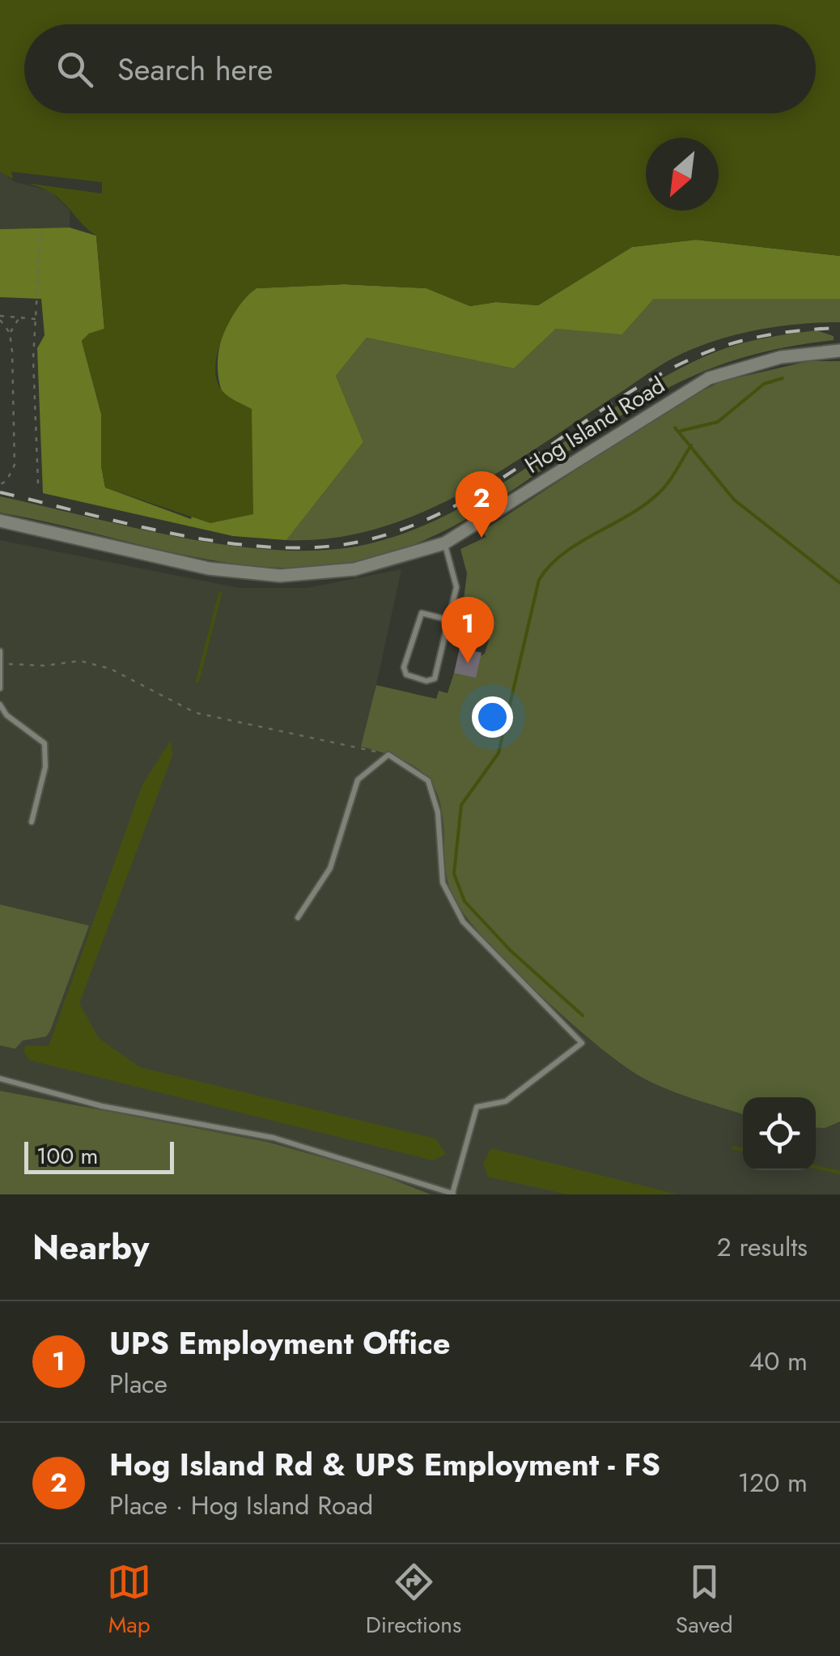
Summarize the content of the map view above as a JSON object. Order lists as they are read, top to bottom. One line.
{"streets":{"street":["Hog Island Road"]},"scale_bar":"100 m","north":"bottom left","page":{"search":"Search here","pins":["2","1"],"scale":"100 m","heading":["Nearby","2 results"],"list":[{"mark":"1","name":"UPS Employment Office","note":"Place","value":"40 m"},{"mark":"2","name":"Hog Island Rd & UPS Employment - FS","note":"Place · Hog Island Road","value":"120 m"}],"nav":["Map","Directions","Saved"]}}
